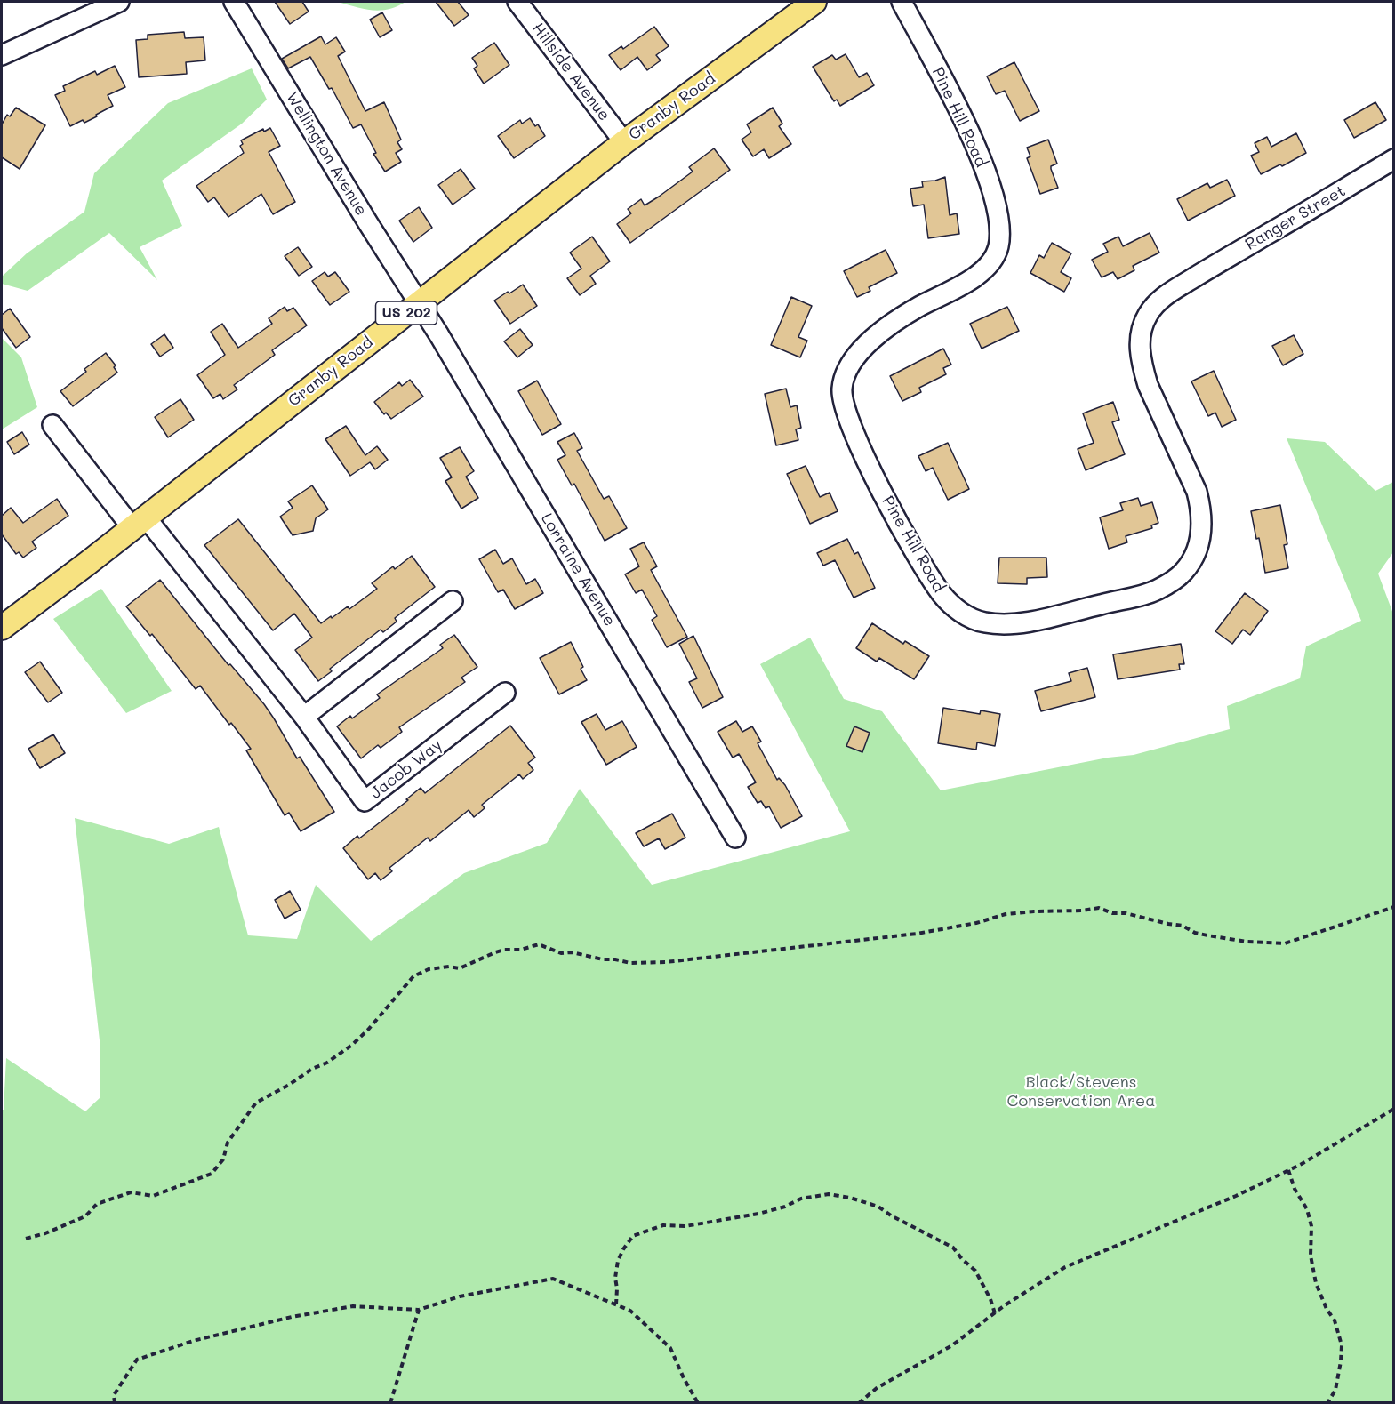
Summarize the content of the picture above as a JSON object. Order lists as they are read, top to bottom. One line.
{"streets":{"main road":["Granby Road","US 202"],"street":["Hillside Avenue","Pine Hill Road","Wellington Avenue","Ranger Street","Lorraine Avenue","Jacob Way"]},"crossings":[["Hillside Avenue","Granby Road"],["Granby Road","Wellington Avenue"],["Granby Road","Lorraine Avenue"],["Granby Road","Jacob Way"],["Pine Hill Road","Ranger Street"],["Wellington Avenue","Lorraine Avenue"]],"parks":["Black/Stevens Conservation Area"]}
